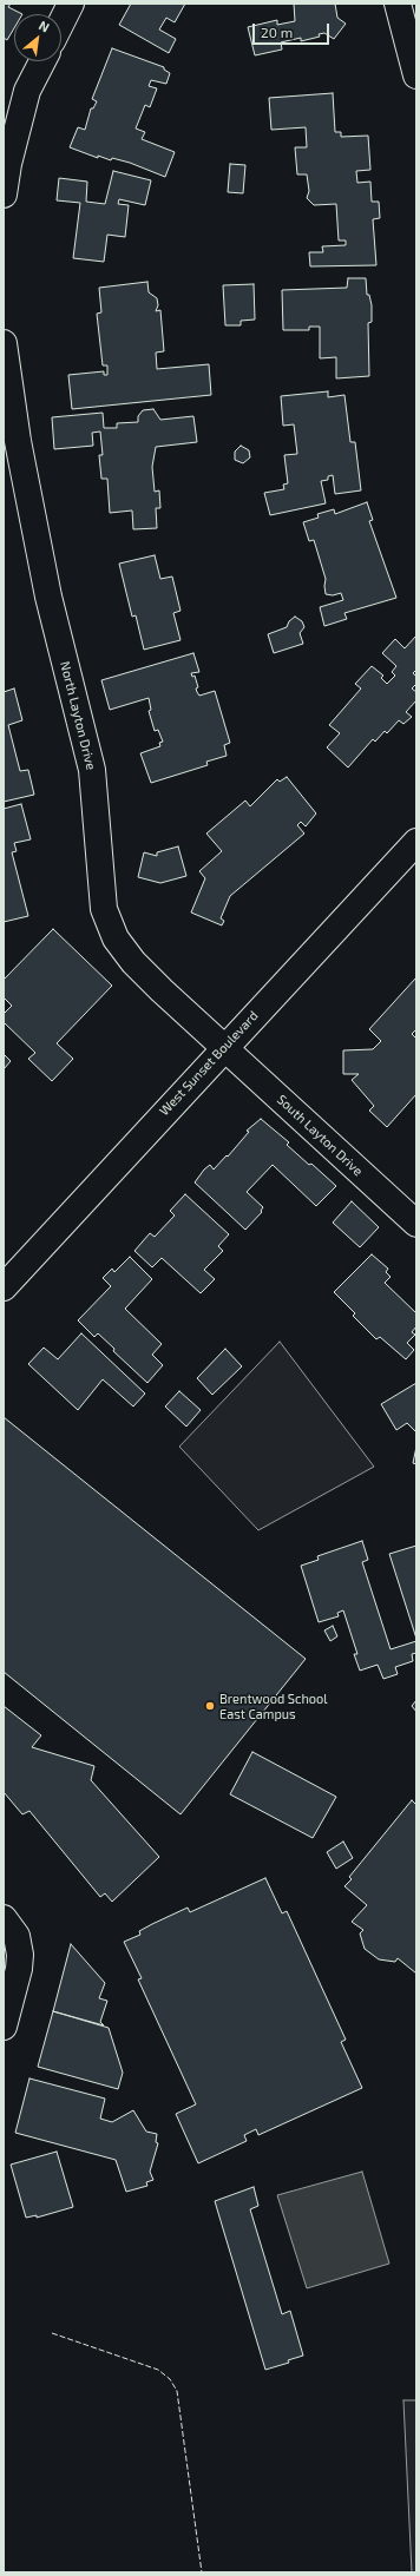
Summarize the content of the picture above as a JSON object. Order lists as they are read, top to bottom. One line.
{"streets":{"street":["North Layton Drive","West Sunset Boulevard","South Layton Drive"]},"crossings":[["North Layton Drive","West Sunset Boulevard"],["North Layton Drive","South Layton Drive"],["West Sunset Boulevard","South Layton Drive"]],"places":["Brentwood School East Campus"],"scale_bar":"20 m","north":"top right"}
